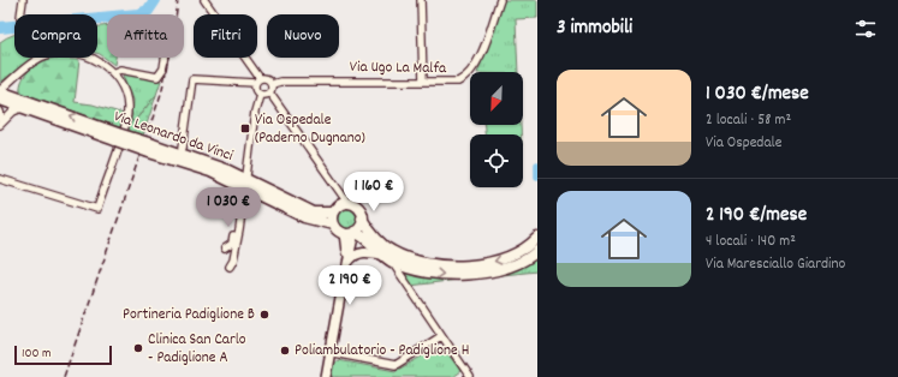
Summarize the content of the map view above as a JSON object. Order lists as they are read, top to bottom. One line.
{"streets":{"main road":["Via Leonardo da Vinci"],"street":["Via Ugo La Malfa"]},"places":{"transit":["Via Ospedale (Paderno Dugnano)"],"other":["Portineria Padiglione B","Clinica San Carlo - Padiglione A","Poliambulatorio - Padiglione H"]},"scale_bar":"100 m","north":"bottom left","page":{"heading":"3 immobili","chip":["Compra","Affitta","Filtri","Nuovo"],"list":[{"name":"1 030 €/mese","note":"2 locali · 58 m² · Via Ospedale"},{"name":"2 190 €/mese","note":"4 locali · 140 m² · Via Maresciallo Giardino"}],"price":["1 160 €","1 030 €","2 190 €"],"scale":"100 m"}}
